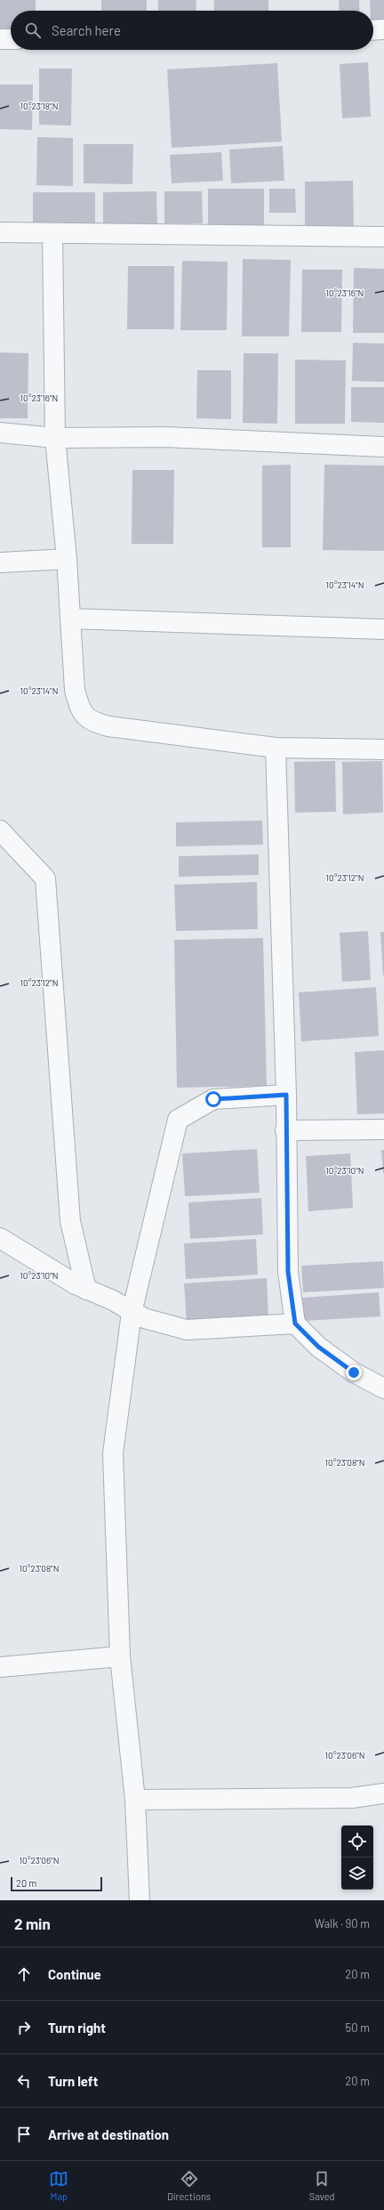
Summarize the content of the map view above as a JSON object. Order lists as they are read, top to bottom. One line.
{"scale_bar":"20 m","page":{"search":"Search here","scale":"20 m","heading":["2 min","Walk · 90 m"],"list":[["Continue","20 m"],["Turn right","50 m"],["Turn left","20 m"],"Arrive at destination"],"nav":["Map","Directions","Saved"]},"coordinates":["10°23'18\"N","10°23'16\"N","10°23'14\"N","10°23'12\"N","10°23'10\"N","10°23'08\"N","10°23'06\"N"]}
